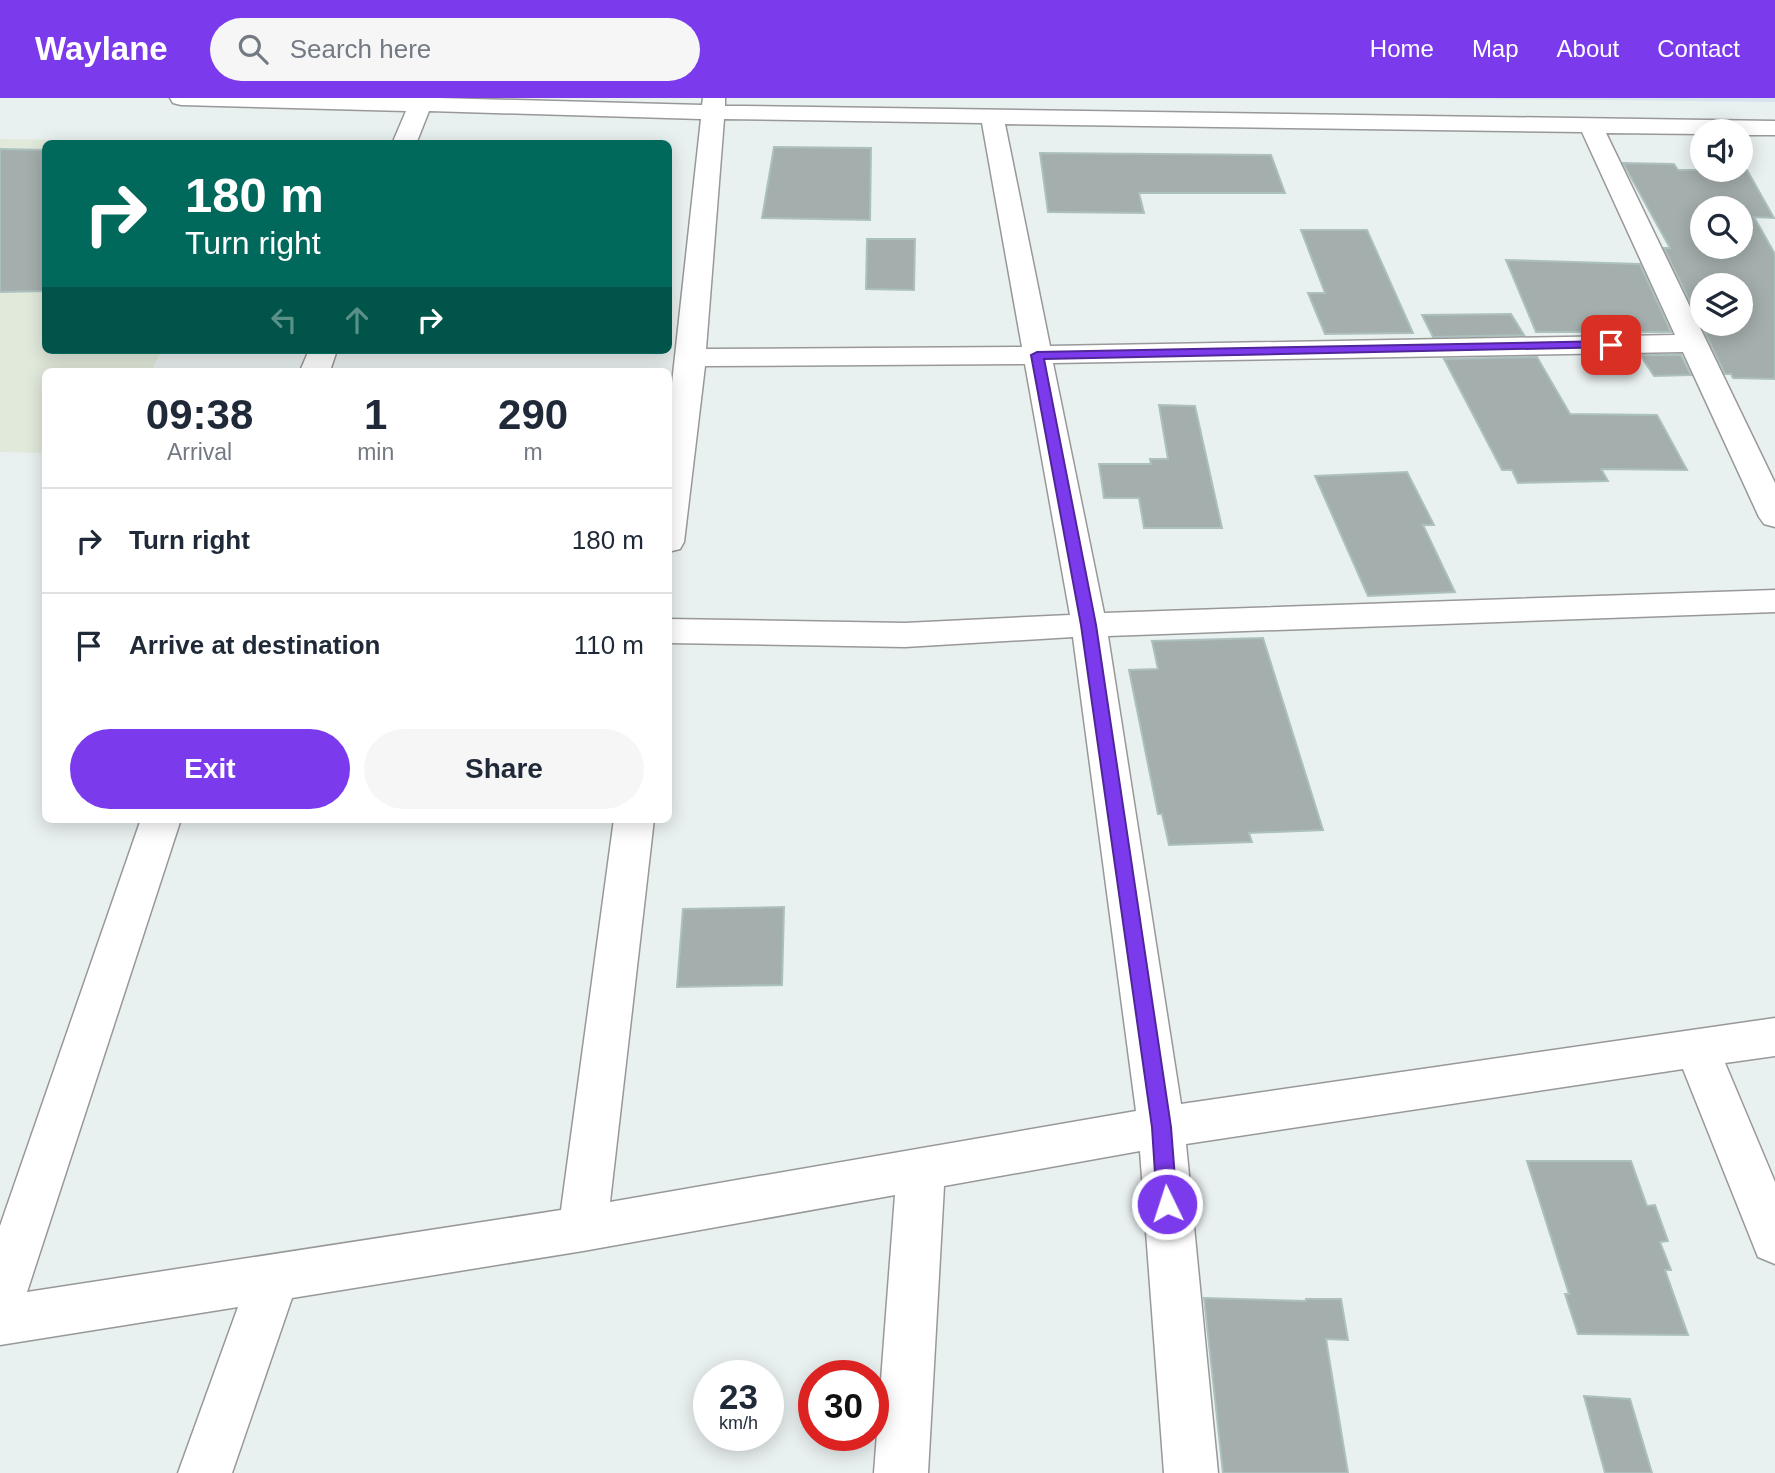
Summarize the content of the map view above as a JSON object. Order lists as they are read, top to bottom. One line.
{"page":{"header":"Waylane","search":"Search here","nav":["Home","Map","About","Contact"],"turn":["180 m","Turn right"],"eta":["09:38","Arrival","1","min","290","m"],"list":[{"name":"Turn right","value":"180 m"},{"name":"Arrive at destination","value":"110 m"}],"buttons":["Exit","Share"],"speed":"23 km/h","limit":"30"}}
